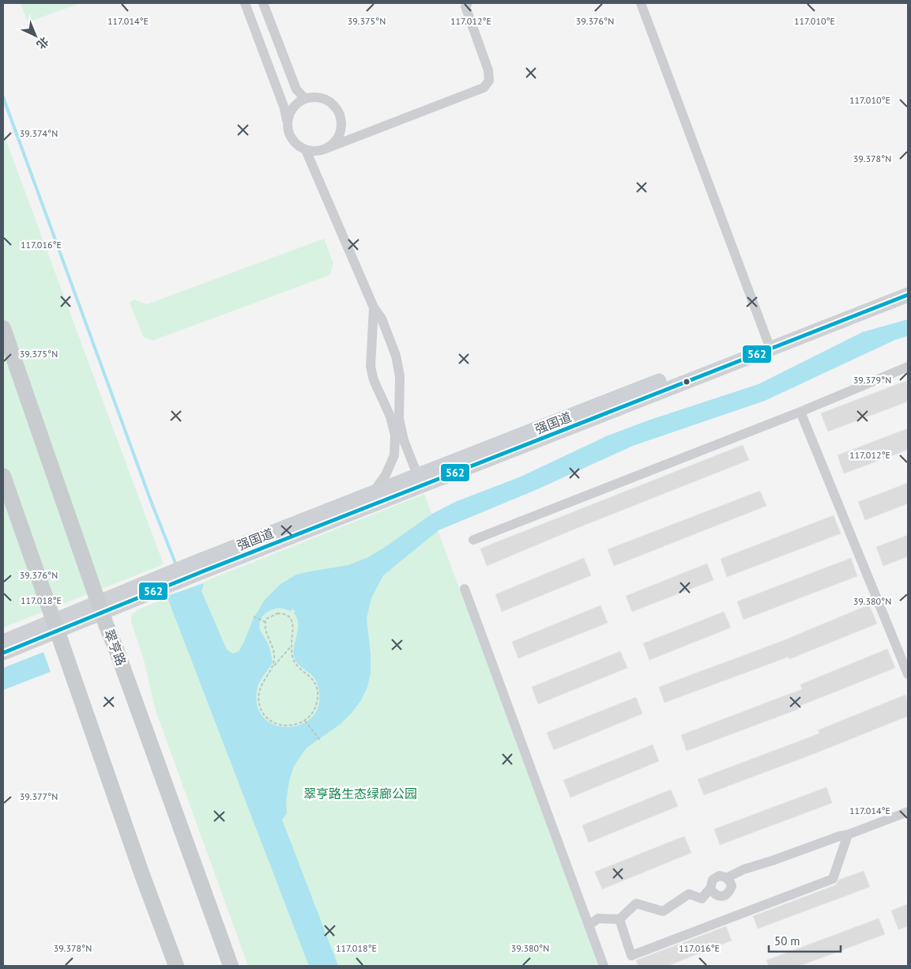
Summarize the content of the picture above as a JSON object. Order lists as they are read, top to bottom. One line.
{"streets":{"main road":["强国道","翠亨路"]},"parks":["翠亨路生态绿廊公园"],"lines":["transit line 562"],"scale_bar":"50 m","north":"bottom right","coordinates":["39.376°N","39.375°N","117.014°E","117.012°E","117.010°E","39.374°N","39.378°N","117.016°E","39.379°N","117.018°E","39.380°N","39.377°N"]}
